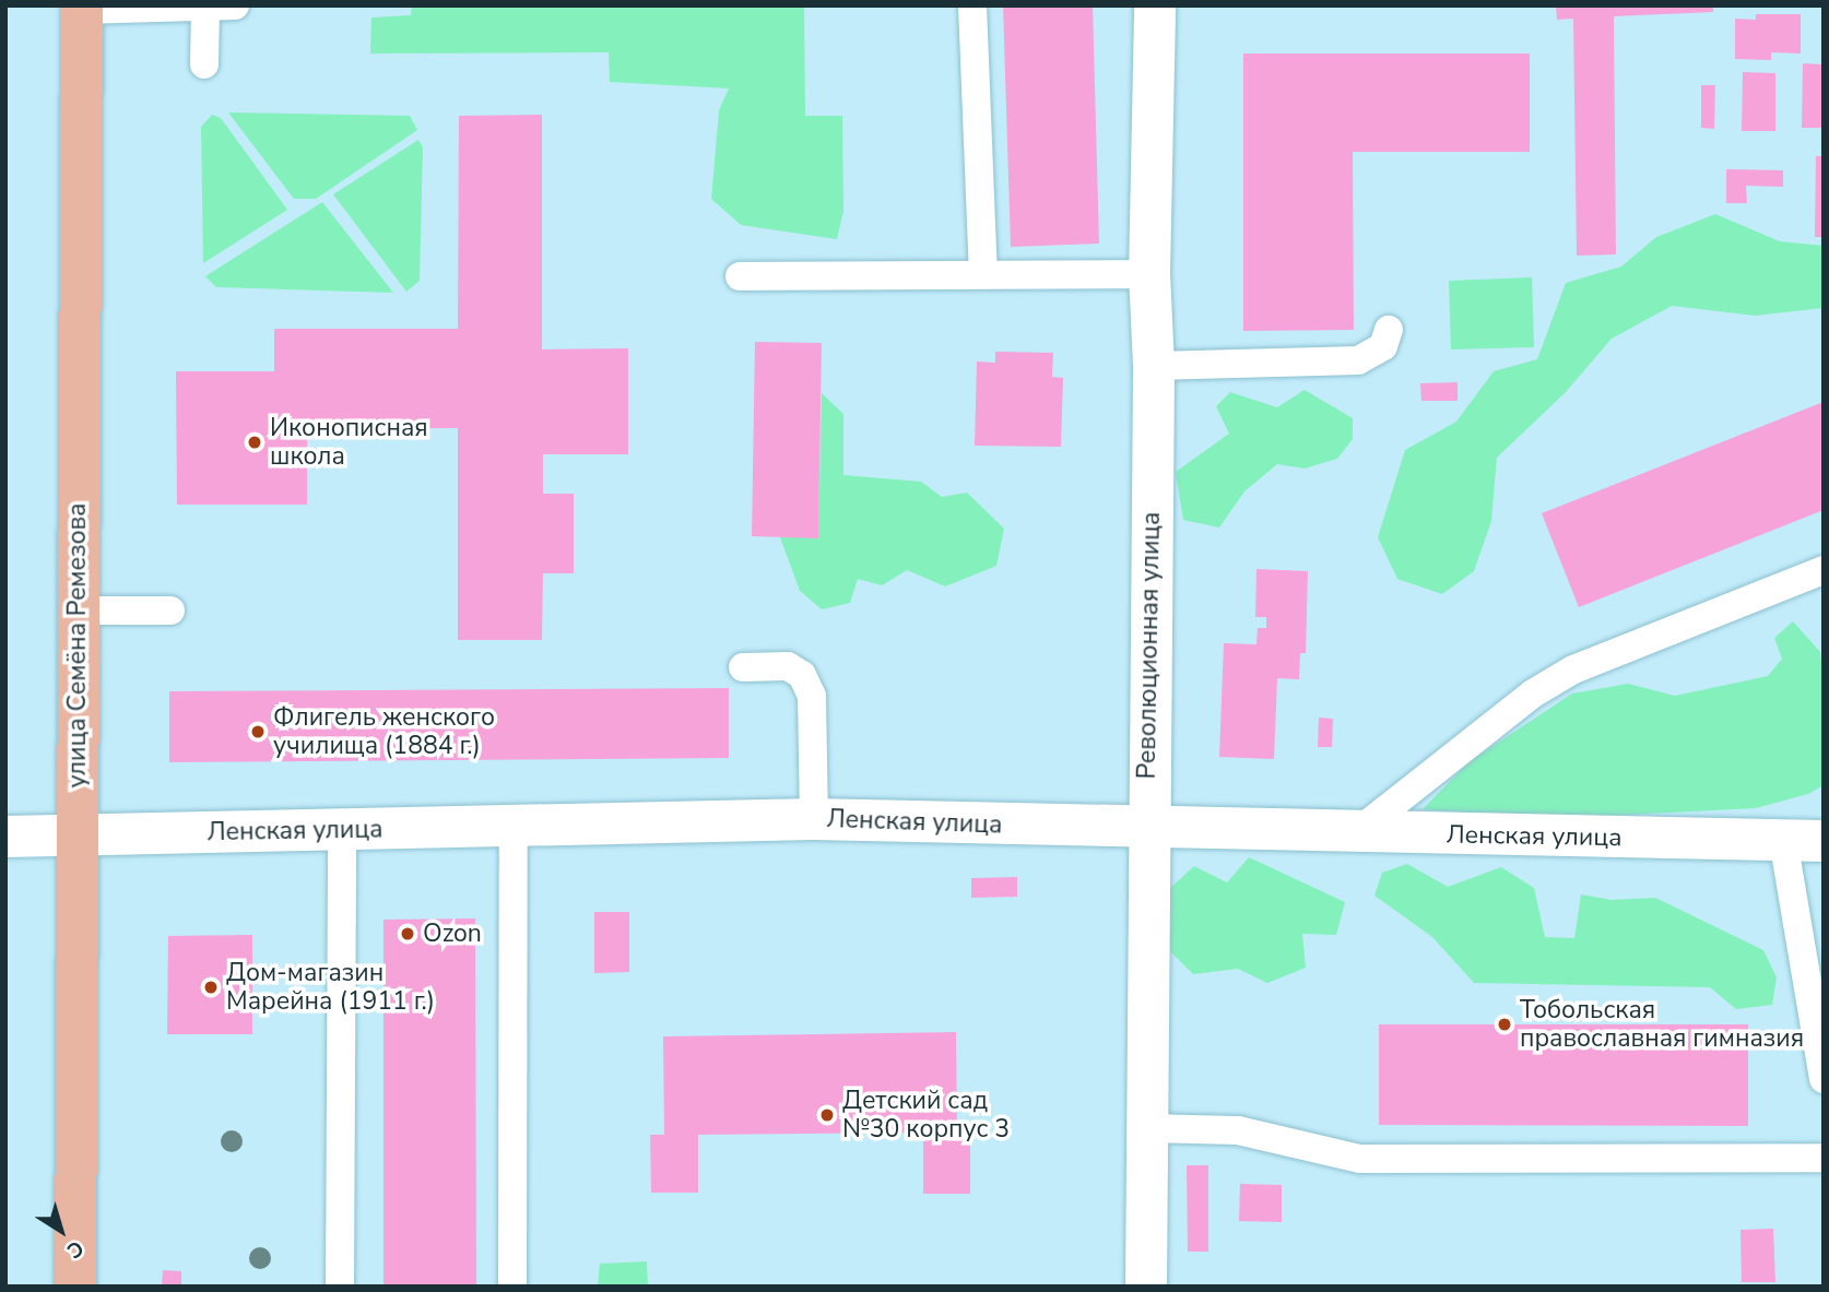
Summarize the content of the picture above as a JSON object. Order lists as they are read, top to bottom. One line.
{"streets":{"main road":["улица Семёна Ремезова"],"street":["Революционная улица","Ленская улица"]},"crossings":[["улица Семёна Ремезова","Ленская улица"],["Революционная улица","Ленская улица"]],"places":["Иконописная школа","Флигель женского училища (1884 г.)","Ozon","Дом-магазин Марейна (1911 г.)","Тобольская православная гимназия","Детский сад №30 корпус 3"],"north":"bottom right"}
